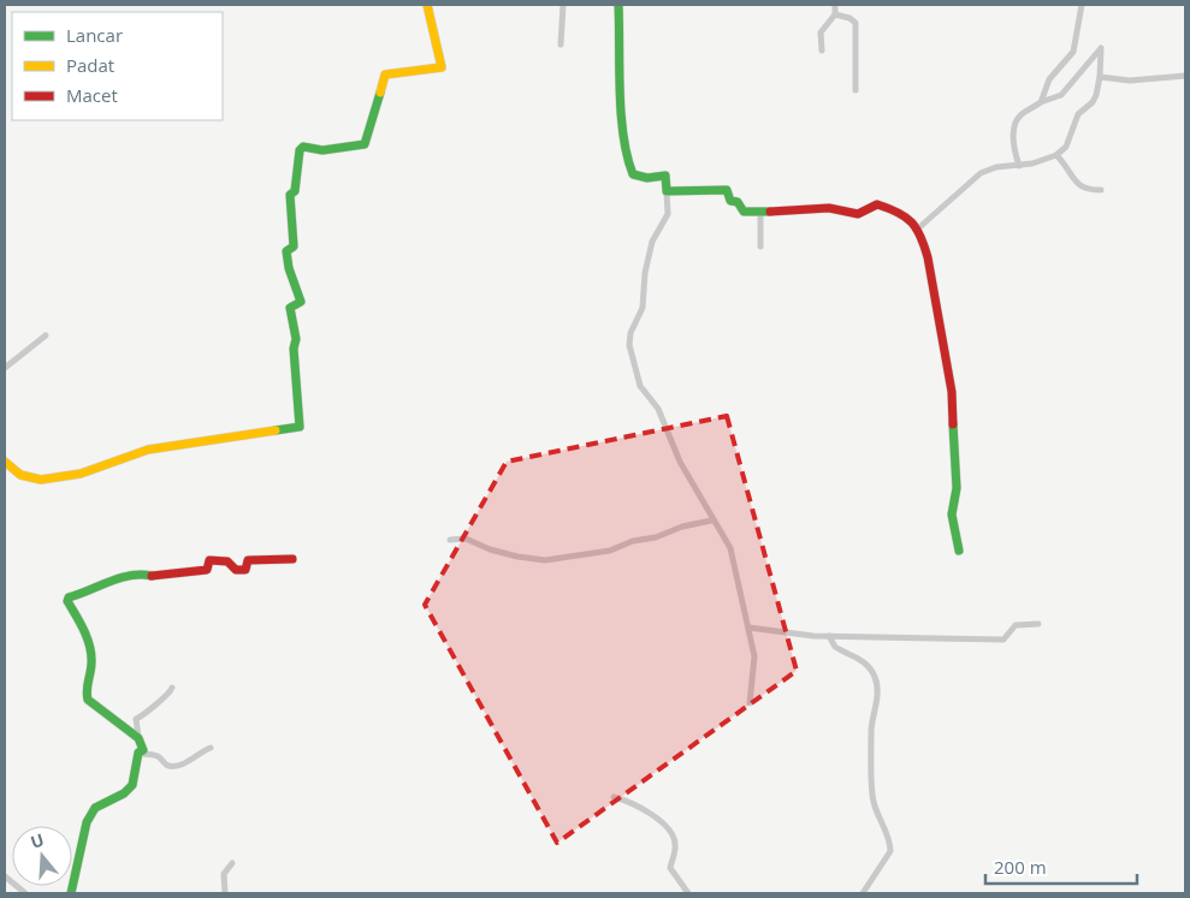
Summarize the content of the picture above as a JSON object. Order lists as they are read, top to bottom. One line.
{"legend":["Lancar","Padat","Macet"],"scale_bar":"200 m","north":"top"}
